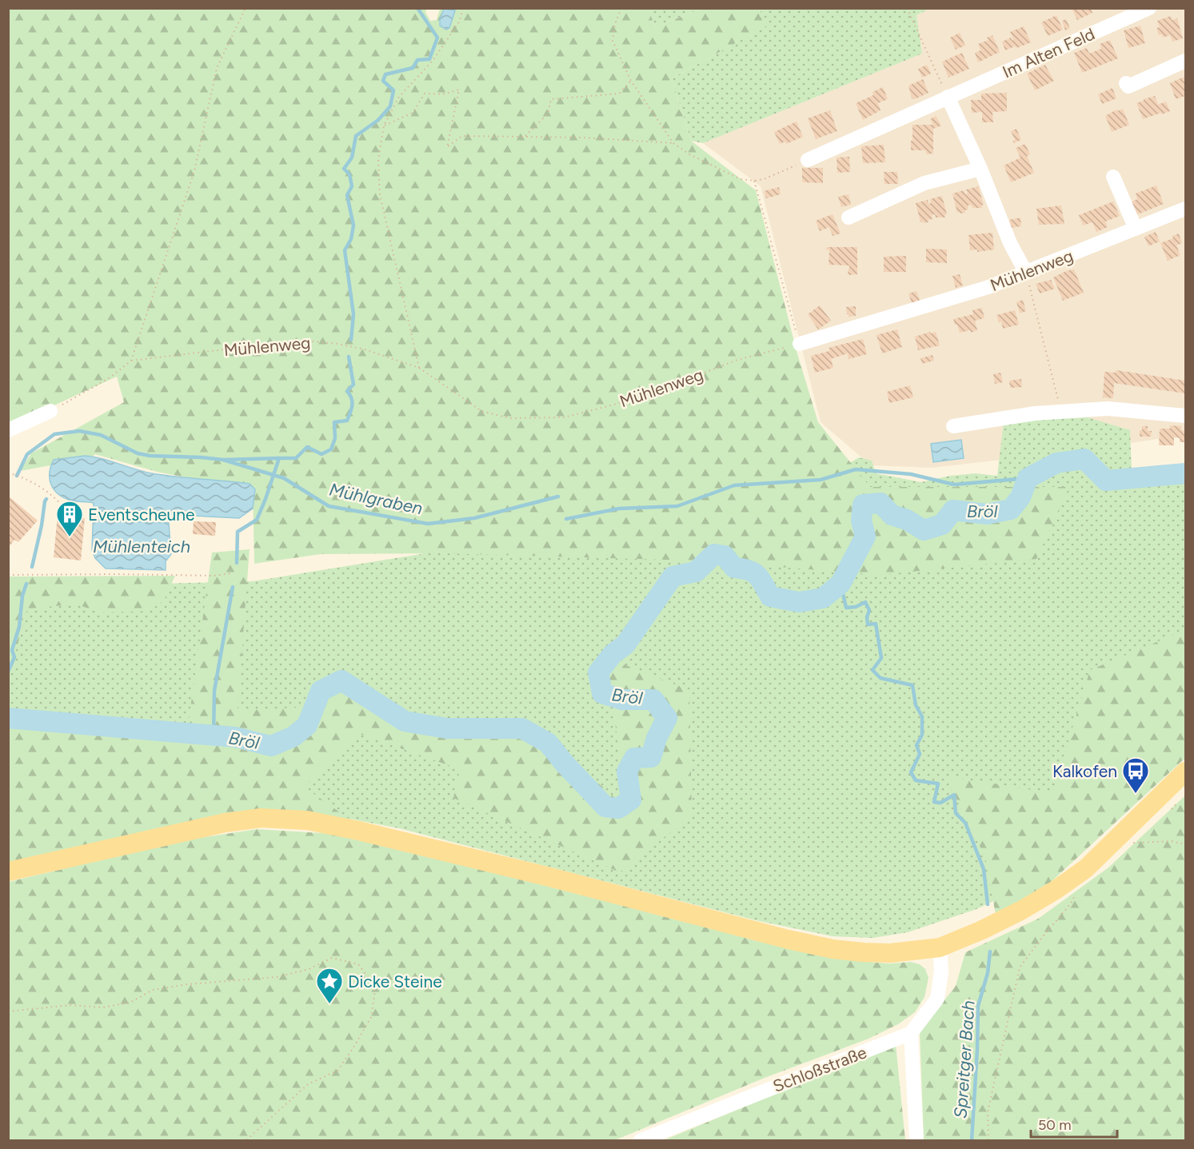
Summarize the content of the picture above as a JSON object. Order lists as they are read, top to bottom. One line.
{"streets":{"street":["Im Alten Feld","Mühlenweg","Schloßstraße"]},"water":["Mühlgraben","Bröl","Mühlenteich","Spreitger Bach"],"places":{"building":["Eventscheune"],"bus stop":["Kalkofen"],"place":["Dicke Steine"]},"scale_bar":"50 m"}
